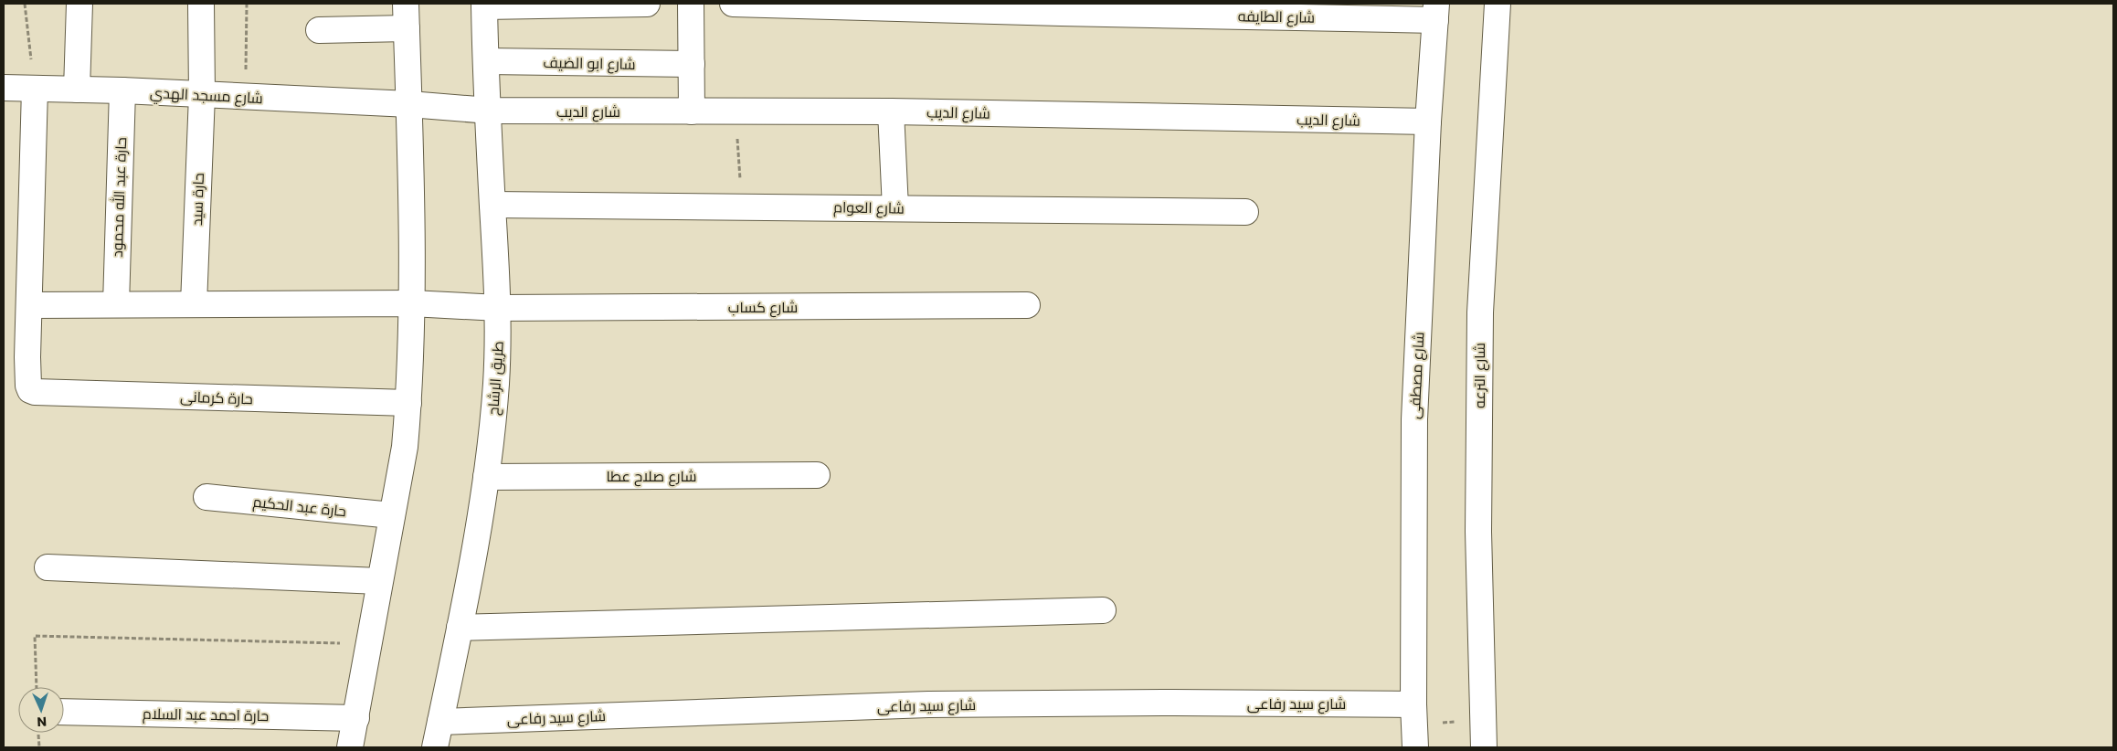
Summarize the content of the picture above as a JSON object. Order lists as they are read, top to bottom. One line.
{"streets":{"street":["شارع الطايفه","شارع ابو الضيف","شارع مسجد الهدي","شارع الديب","حارة عبد الله محمود","حارة سيد","شارع العوام","شارع كساب","شارع مصطفى","شارع الترعه","طريق الرشاح","حارة كرمانى","شارع صلاح عطا","حارة عبد الحكيم","شارع سيد رفاعى","حارة احمد عبد السلام"]},"crossings":[["شارع الطايفه","شارع مصطفى"],["شارع ابو الضيف","طريق الرشاح"],["شارع مسجد الهدي","شارع الديب"],["شارع مسجد الهدي","حارة عبد الله محمود"],["شارع مسجد الهدي","حارة سيد"],["شارع مسجد الهدي","طريق الرشاح"],["شارع الديب","شارع مصطفى"],["شارع الديب","طريق الرشاح"],["حارة عبد الله محمود","شارع كساب"],["حارة سيد","شارع كساب"],["شارع العوام","طريق الرشاح"],["شارع كساب","طريق الرشاح"],["شارع كساب","حارة كرمانى"],["شارع مصطفى","شارع سيد رفاعى"],["طريق الرشاح","شارع صلاح عطا"],["طريق الرشاح","شارع سيد رفاعى"]],"north":"bottom"}
